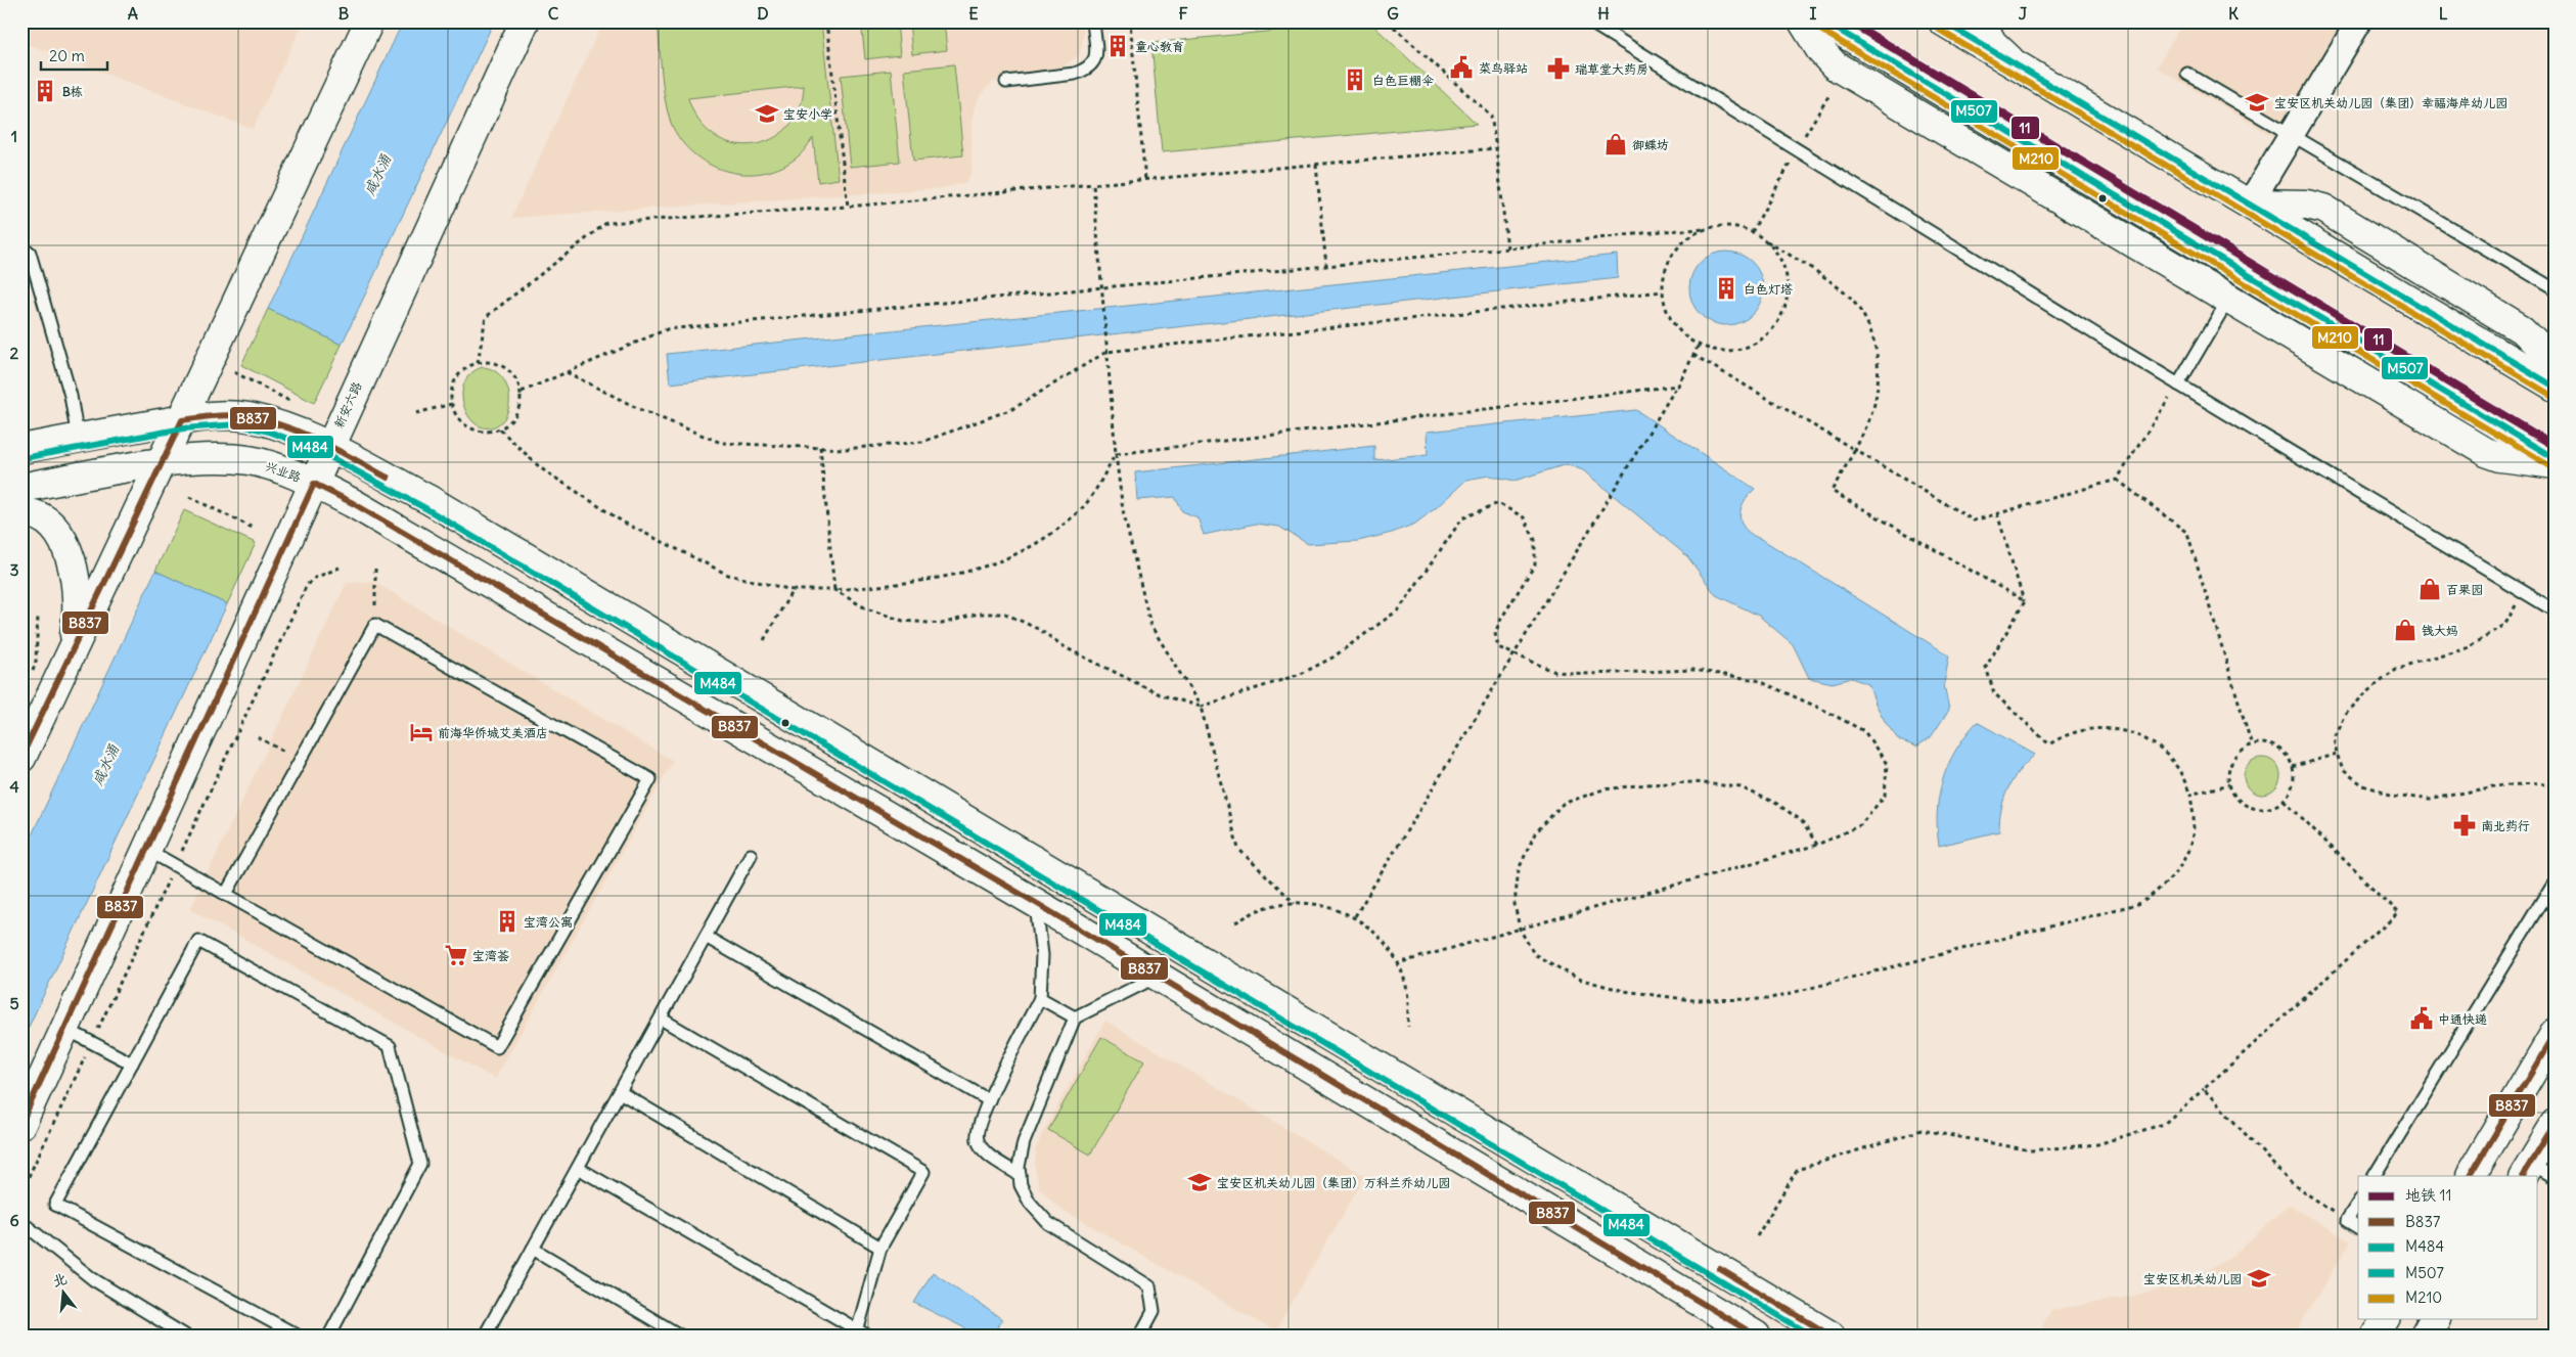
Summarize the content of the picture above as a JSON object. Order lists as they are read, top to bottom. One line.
{"streets":{"main road":["新安六路","兴业路"]},"crossings":[["新安六路","兴业路"]],"water":["咸水涌"],"places":{"building":["童心教育","白色巨棚伞","B栋","白色灯塔","宝湾公寓"],"public building":["菜鸟驿站","中通快递"],"pharmacy":["瑞草堂大药房","南北药行"],"school or university":["宝安区机关幼儿园（集团）幸福海岸幼儿园","宝安小学","宝安区机关幼儿园（集团）万科兰乔幼儿园","宝安区机关幼儿园"],"shop":["御蝶坊","百果园","钱大妈"],"hotel":["前海华侨城艾美酒店"],"supermarket":["宝湾荟"]},"lines":["metro line 11","transit line M507","transit line M210","transit line B837","transit line M484"],"legend":["地铁 11","B837","M484","M507","M210"],"scale_bar":"20 m","north":"top","grid":{"columns":["A","B","C","D","E","F","G","H","I","J","K","L"],"rows":["1","2","3","4","5","6"]}}
